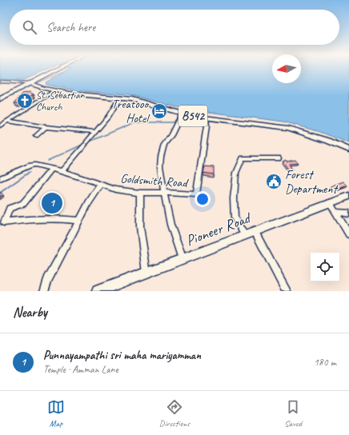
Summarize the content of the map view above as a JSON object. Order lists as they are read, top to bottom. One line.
{"streets":{"main road":["B542","Pioneer Road"],"street":["Goldsmith Road"]},"crossings":[["B542","Goldsmith Road"]],"places":{"church":["St. Sebastian Church"],"hotel":["Treatooo Hotel"],"public building":["Forest Department"]},"north":"left","page":{"search":"Search here","pins":"1","heading":"Nearby","list":[{"mark":"1","name":"Punnayampathi sri maha mariyamman","note":"Temple · Amman Lane","value":"180 m"}],"nav":["Map","Directions","Saved"]}}
